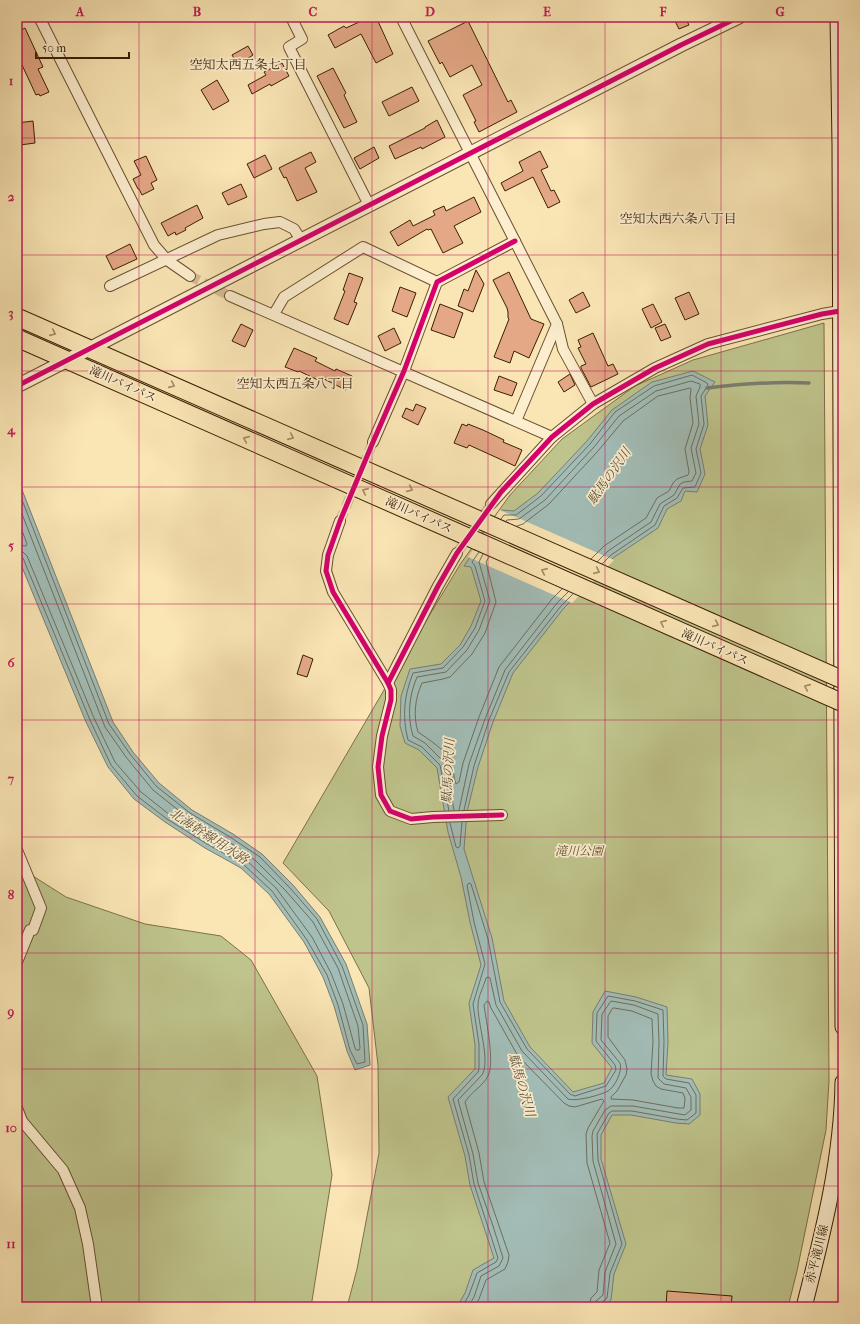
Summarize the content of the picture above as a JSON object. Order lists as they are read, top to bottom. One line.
{"streets":{"highway":["滝川バイパス"],"main road":["赤平滝川線"]},"districts":["空知太西五条七丁目","空知太西六条八丁目","空知太西五条八丁目"],"water":["駄馬の沢川","北海幹線用水路"],"parks":["滝川公園"],"scale_bar":"50 m","grid":{"columns":["A","B","C","D","E","F","G"],"rows":["1","2","3","4","5","6","7","8","9","10","11"]}}
